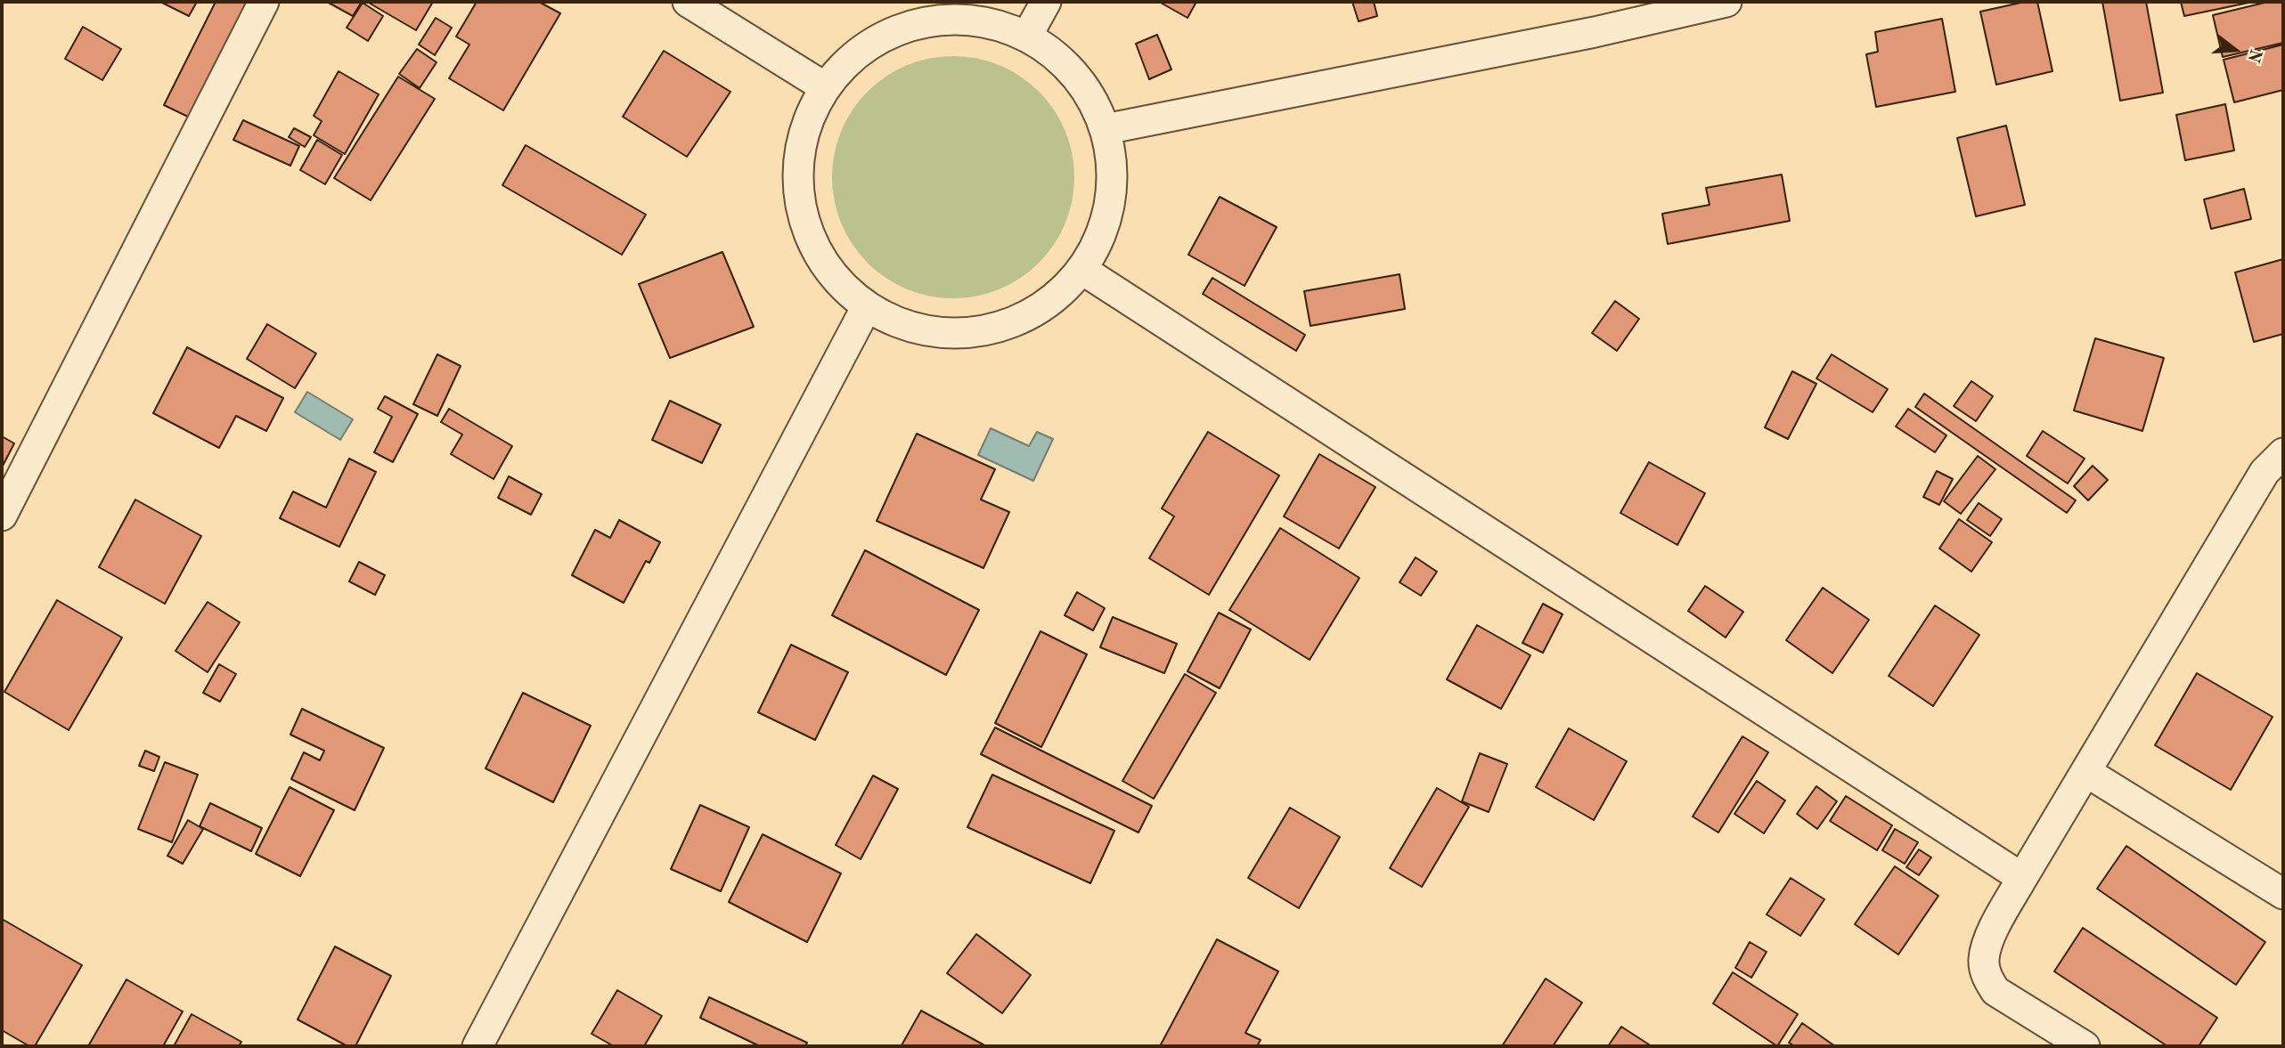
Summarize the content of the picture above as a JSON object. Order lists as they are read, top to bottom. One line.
{"north":"right"}
